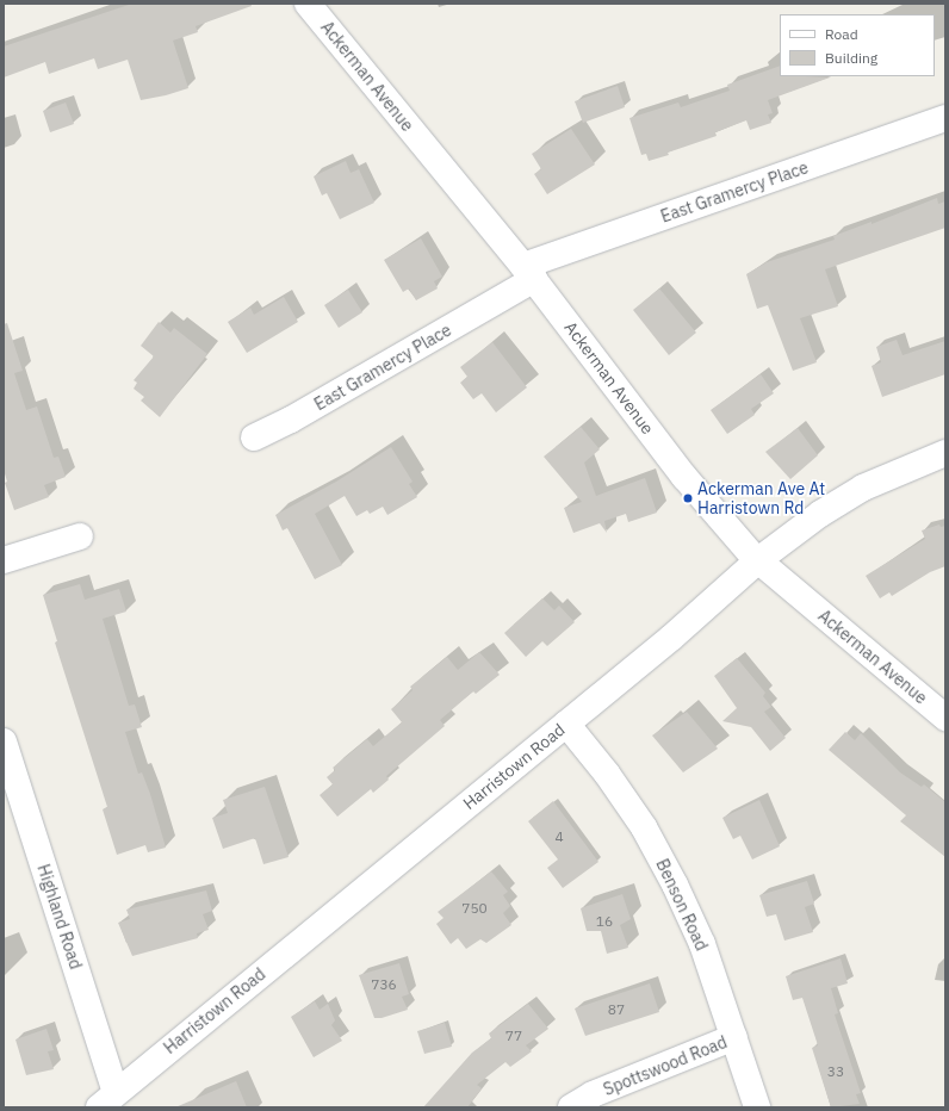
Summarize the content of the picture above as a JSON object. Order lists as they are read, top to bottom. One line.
{"streets":{"street":["Ackerman Avenue","East Gramercy Place","Harristown Road","Benson Road","Highland Road","Spottswood Road"]},"crossings":[["Ackerman Avenue","East Gramercy Place"],["Ackerman Avenue","Harristown Road"],["Harristown Road","Benson Road"],["Harristown Road","Highland Road"],["Benson Road","Spottswood Road"]],"places":["Ackerman Ave At Harristown Rd"],"house_numbers":["4","750","16","736","87","77","33"],"legend":["Road","Building"]}
